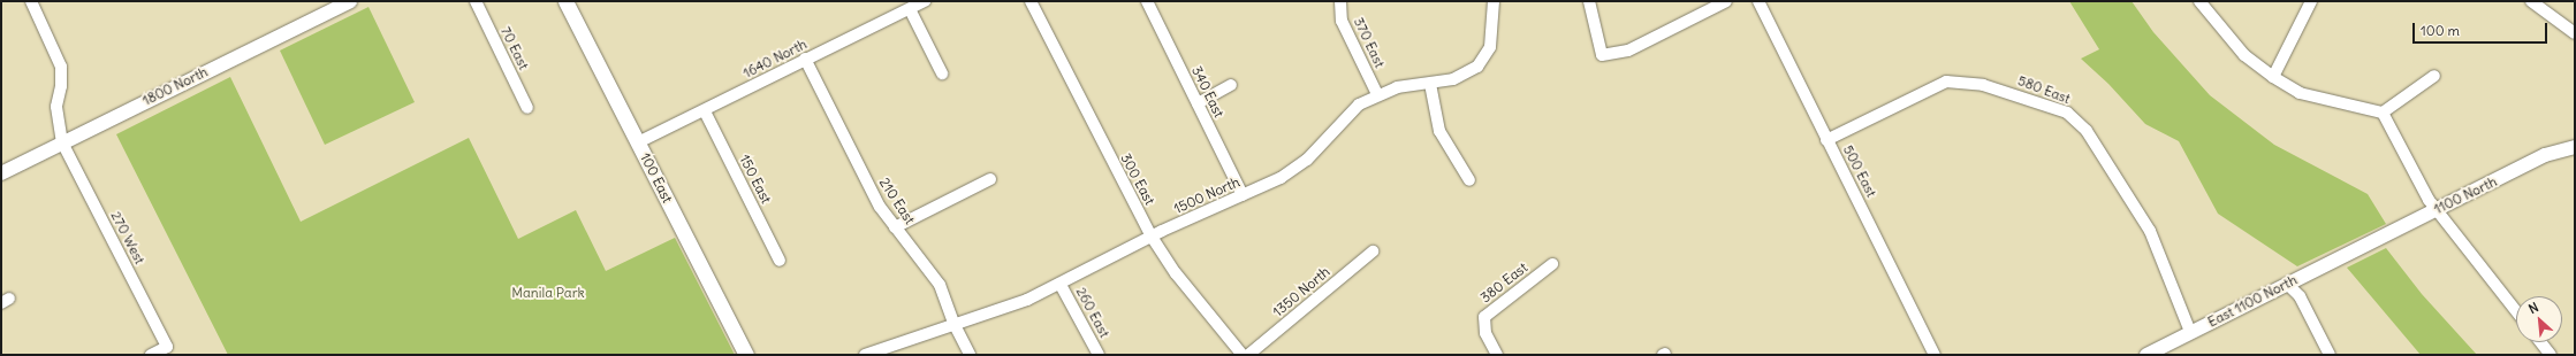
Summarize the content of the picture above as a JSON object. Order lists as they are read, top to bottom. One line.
{"streets":{"main road":["100 East"],"street":["370 East","70 East","1640 North","1800 North","580 East","340 East","500 East","150 East","300 East","1500 North","1100 North","210 East","270 West","380 East","1350 North","East 1100 North","260 East"]},"crossings":[["370 East","1500 North"],["1640 North","100 East"],["1640 North","150 East"],["1640 North","210 East"],["1800 North","270 West"],["580 East","500 East"],["580 East","East 1100 North"],["340 East","1500 North"],["300 East","1500 North"],["1500 North","210 East"],["1500 North","260 East"],["1100 North","East 1100 North"]],"parks":["Manila Park"],"scale_bar":"100 m","north":"top left"}
